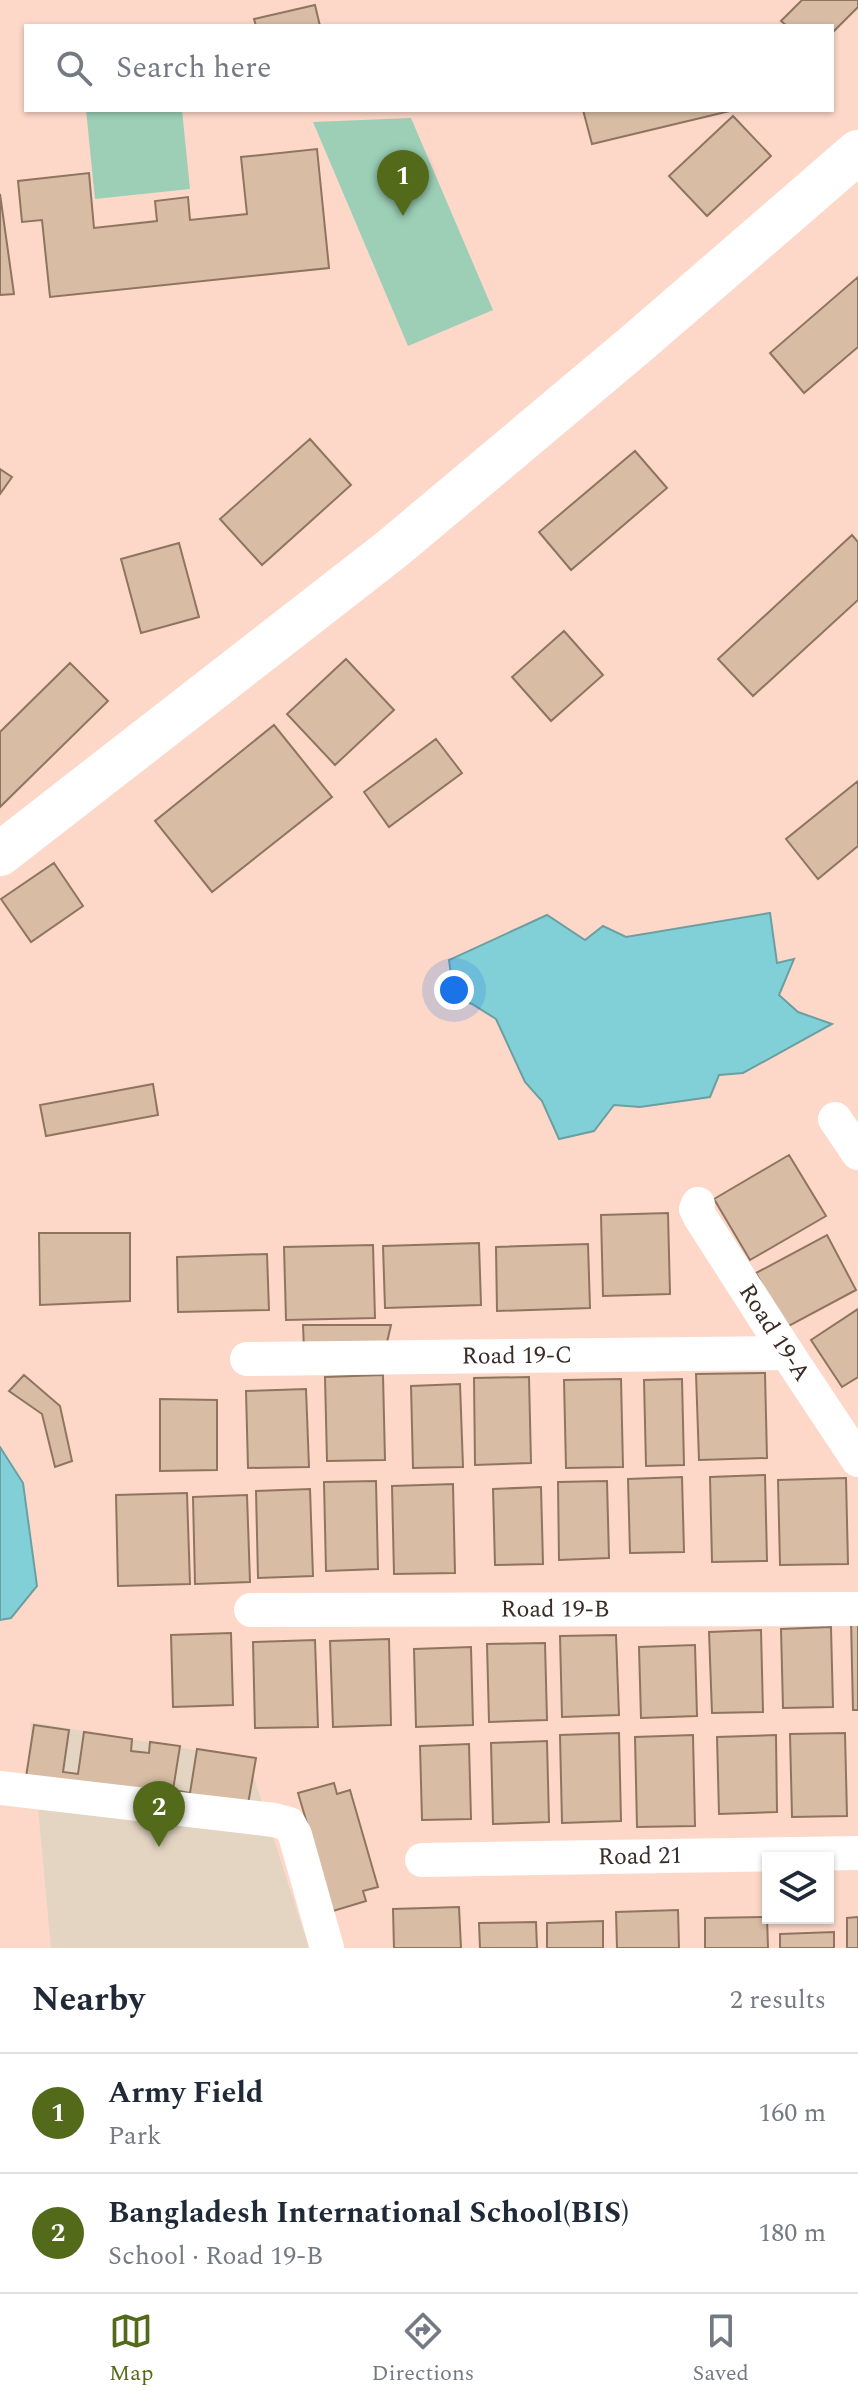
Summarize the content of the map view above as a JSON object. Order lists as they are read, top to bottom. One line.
{"streets":{"street":["Road 19-A","Road 19-C","Road 19-B","Road 21"]},"crossings":[["Road 19-A","Road 19-C"]],"page":{"search":"Search here","pins":["1","2"],"heading":["Nearby","2 results"],"list":[{"mark":"1","name":"Army Field","note":"Park","value":"160 m"},{"mark":"2","name":"Bangladesh International School(BIS)","note":"School · Road 19-B","value":"180 m"}],"nav":["Map","Directions","Saved"]}}
